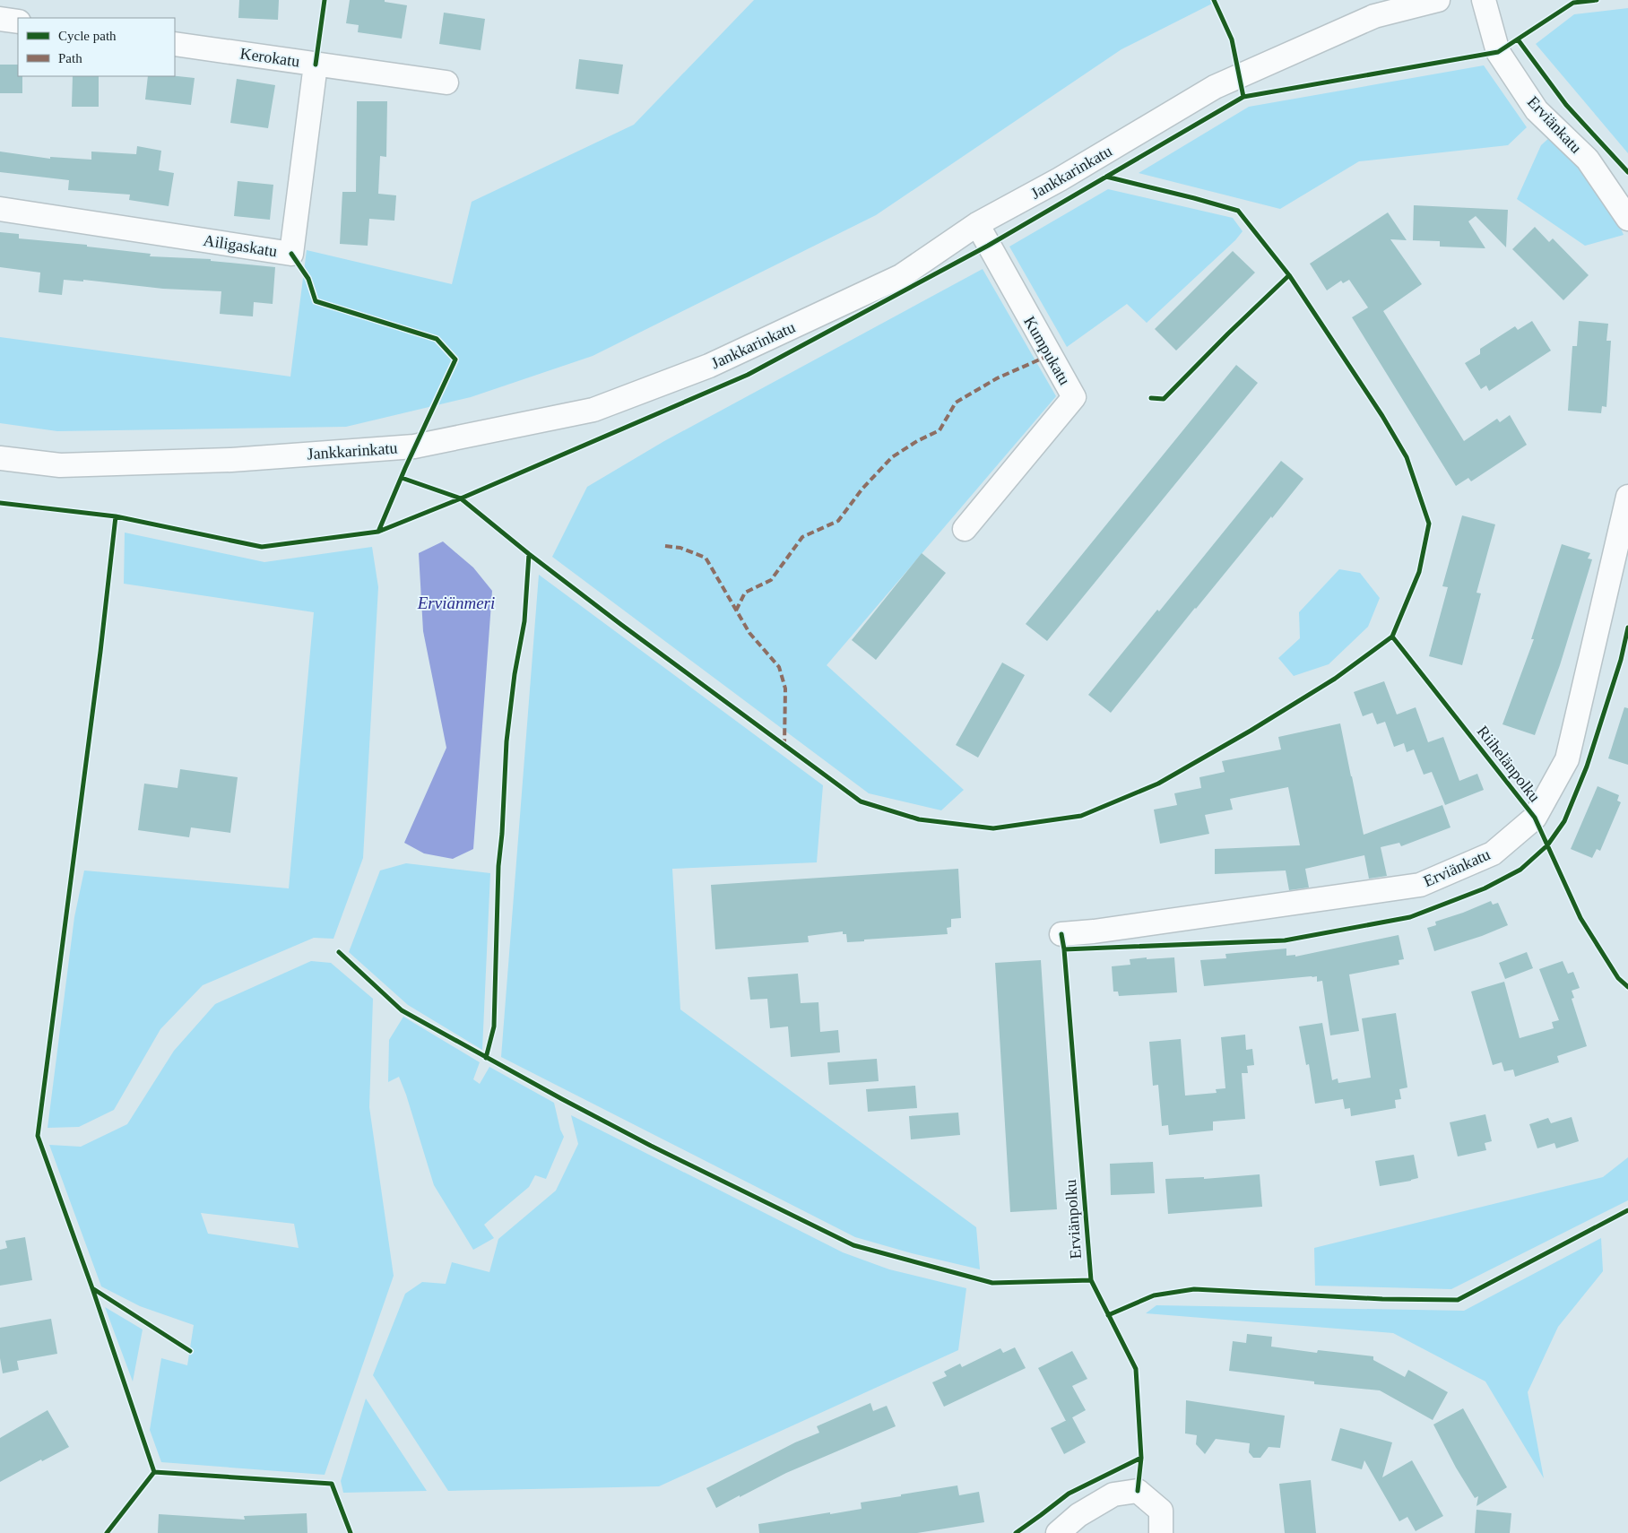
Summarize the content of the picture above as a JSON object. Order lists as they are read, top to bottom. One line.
{"streets":{"street":["Kerokatu","Erviänkatu","Jankkarinkatu","Ailigaskatu","Kumpukatu"],"cycle path":["Riihelänpolku","Erviänpolku"]},"crossings":[["Kerokatu","Ailigaskatu"],["Jankkarinkatu","Kumpukatu"]],"water":["Erviänmeri"],"legend":["Cycle path","Path"]}
